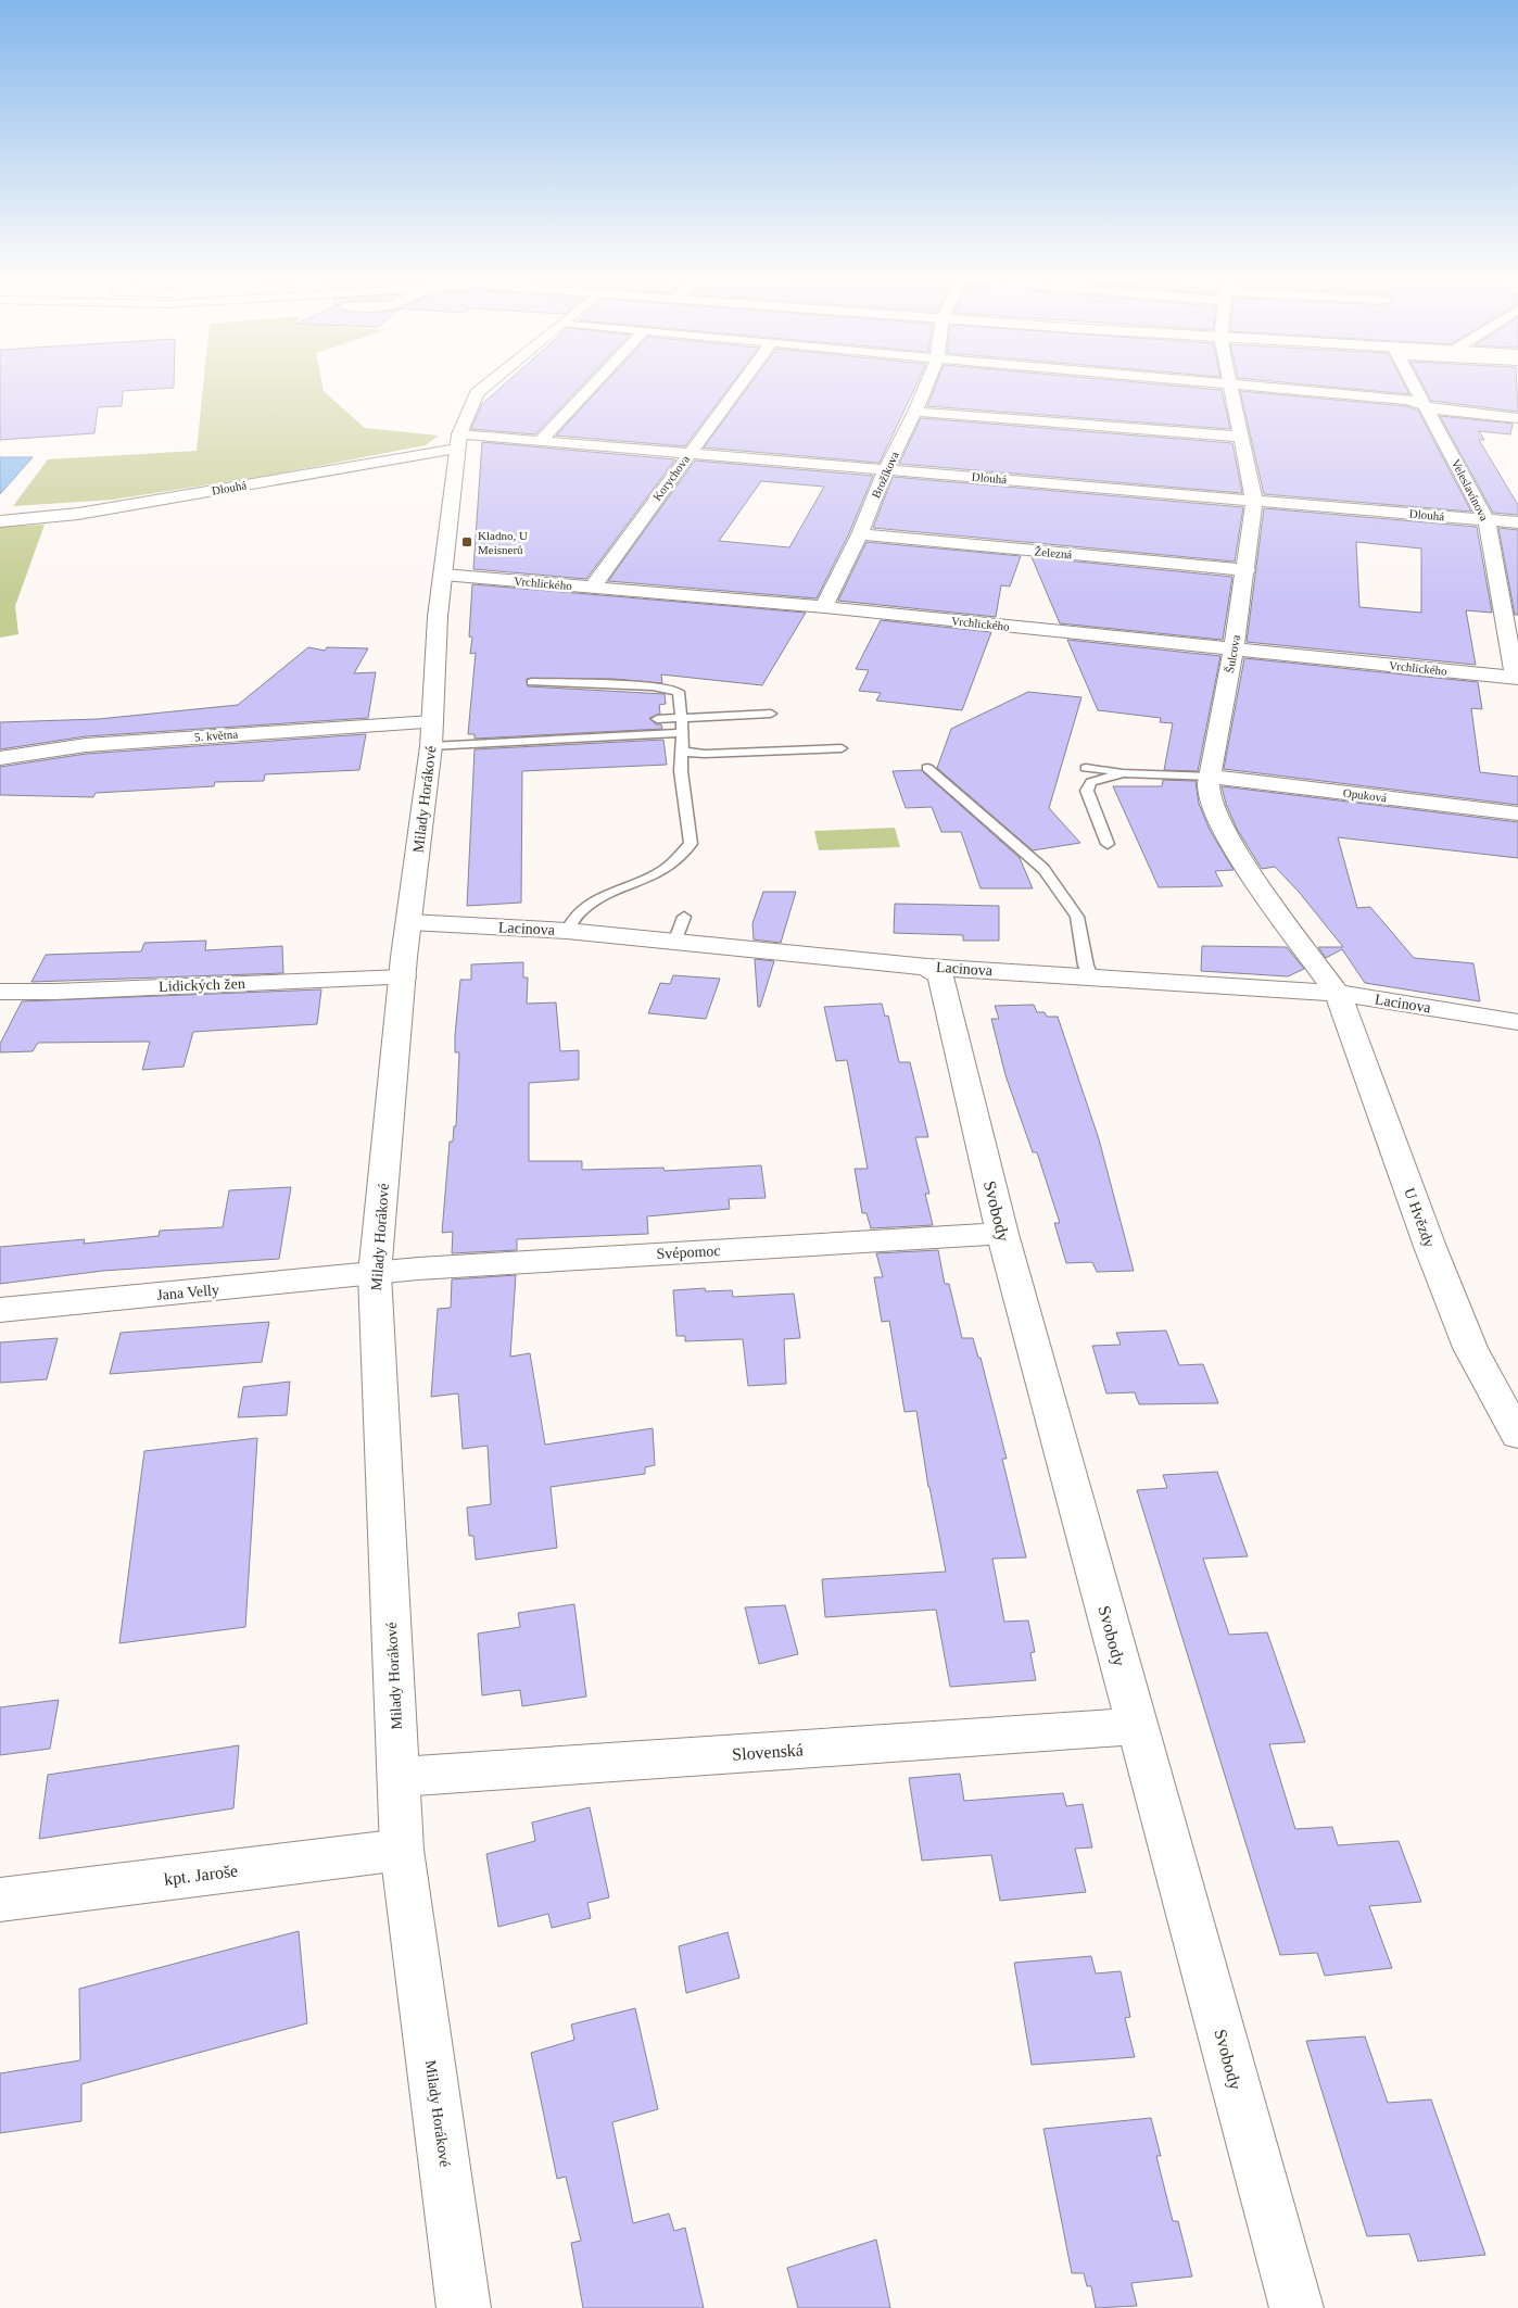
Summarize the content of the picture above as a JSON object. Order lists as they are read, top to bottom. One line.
{"streets":{"street":["Brožíkova","Korychova","Dlouhá","Veleslavínova","Železná","Vrchlického","Šulcova","5. května","Opuková","Milady Horákové","Lacinova","Lidických žen","Svobody","U Hvězdy","Svépomoc","Jana Velly","Slovenská","kpt. Jaroše"]},"crossings":[["Brožíkova","Dlouhá"],["Brožíkova","Železná"],["Brožíkova","Vrchlického"],["Korychova","Dlouhá"],["Korychova","Vrchlického"],["Dlouhá","Veleslavínova"],["Dlouhá","Šulcova"],["Dlouhá","Milady Horákové"],["Veleslavínova","Vrchlického"],["Železná","Šulcova"],["Vrchlického","Šulcova"],["Vrchlického","Milady Horákové"],["Šulcova","Opuková"],["Šulcova","Lacinova"],["Šulcova","U Hvězdy"],["5. května","Milady Horákové"],["Milady Horákové","Lacinova"],["Milady Horákové","Lidických žen"],["Milady Horákové","Svépomoc"],["Milady Horákové","Jana Velly"],["Milady Horákové","Slovenská"],["Milady Horákové","kpt. Jaroše"],["Lacinova","Svobody"],["Lacinova","U Hvězdy"],["Svobody","Svépomoc"],["Svobody","Slovenská"],["Svépomoc","Jana Velly"]],"places":{"transit":["Kladno, U Meisnerů"]}}
